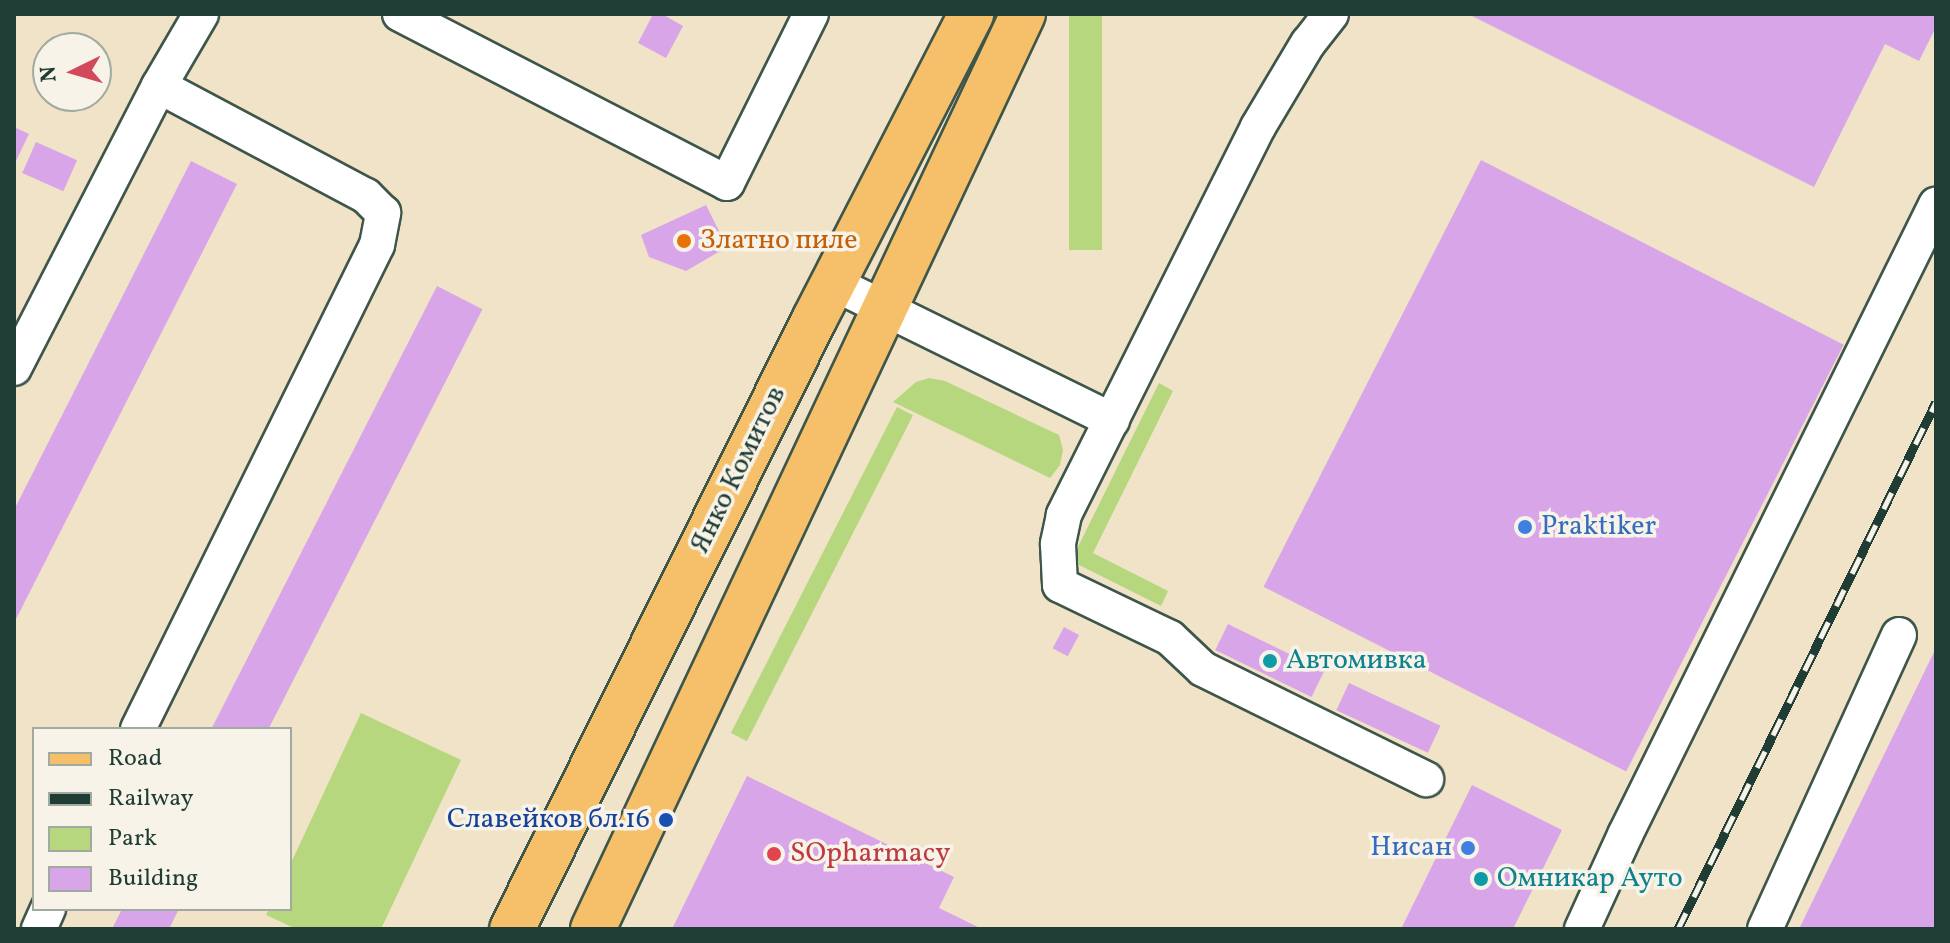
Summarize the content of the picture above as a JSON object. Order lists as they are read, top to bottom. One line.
{"streets":{"main road":["Янко Комитов"]},"places":["Златно пиле","Praktiker","Автомивка","Славейков бл.16","Нисан","SOpharmacy","Омникар Ауто"],"legend":["Road","Railway","Park","Building"],"north":"left"}
